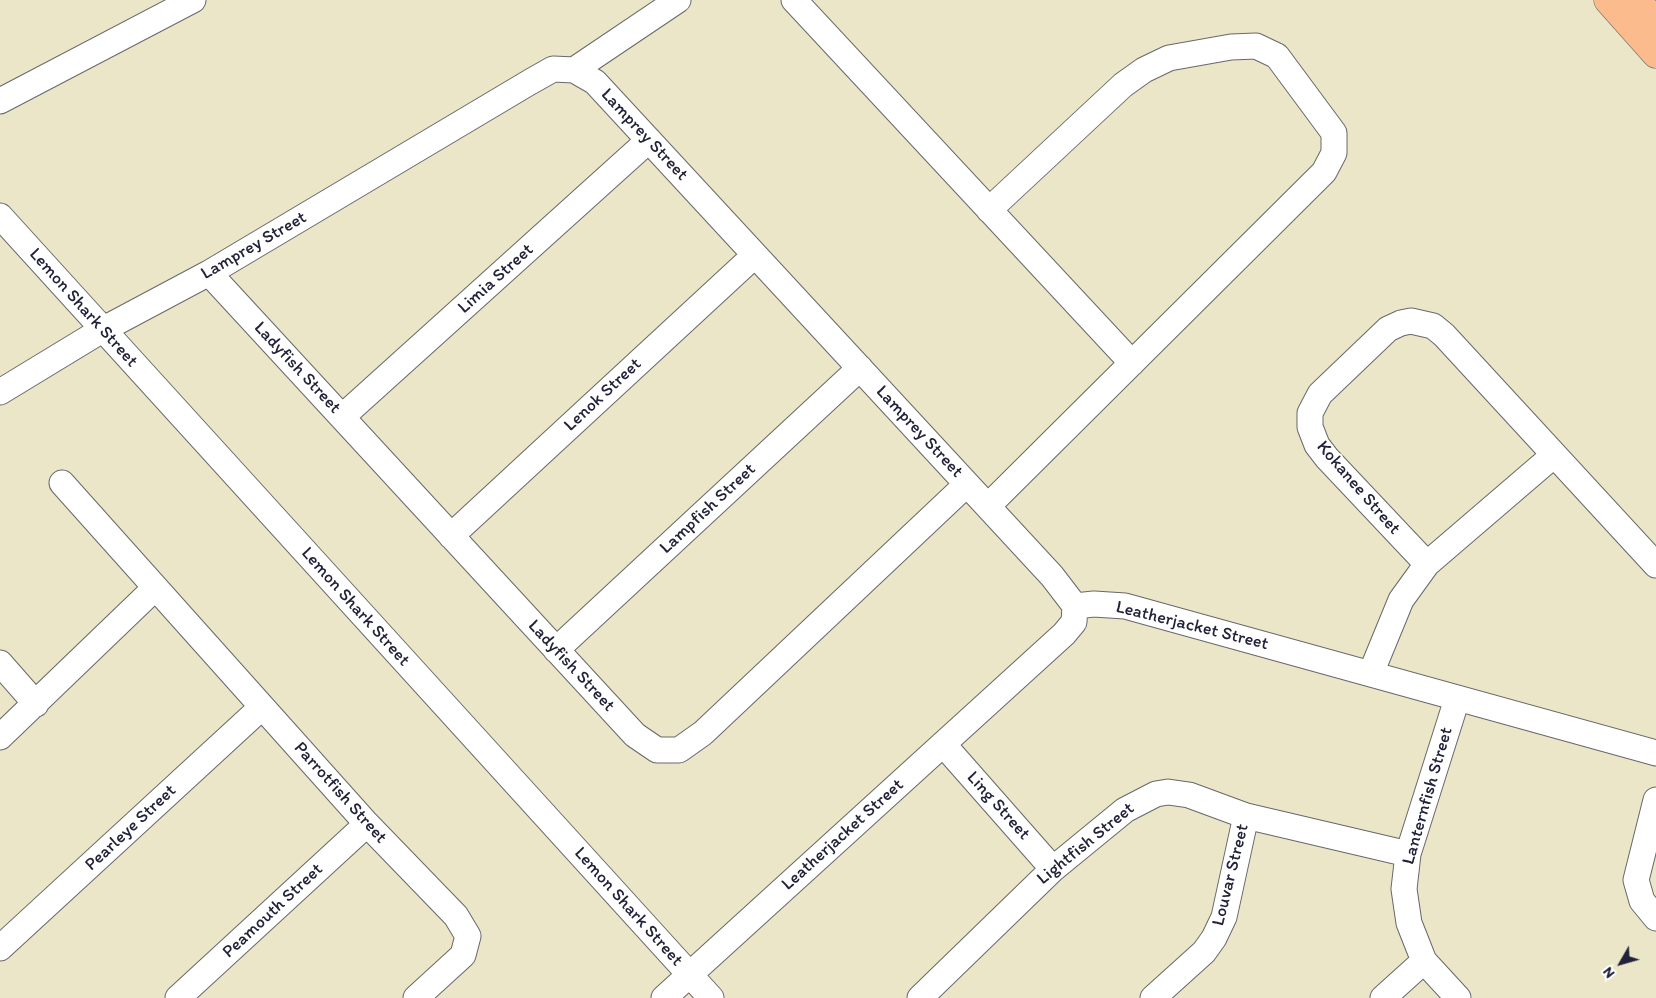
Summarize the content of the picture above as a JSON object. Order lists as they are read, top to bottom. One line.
{"streets":{"street":["Lamprey Street","Limia Street","Lemon Shark Street","Ladyfish Street","Lenok Street","Kokanee Street","Lampfish Street","Leatherjacket Street","Parrotfish Street","Lanternfish Street","Ling Street","Pearleye Street","Lightfish Street","Louvar Street","Peamouth Street"]},"crossings":[["Lamprey Street","Limia Street"],["Lamprey Street","Lemon Shark Street"],["Lamprey Street","Ladyfish Street"],["Lamprey Street","Lenok Street"],["Lamprey Street","Lampfish Street"],["Lamprey Street","Leatherjacket Street"],["Limia Street","Ladyfish Street"],["Lemon Shark Street","Leatherjacket Street"],["Ladyfish Street","Lenok Street"],["Ladyfish Street","Lampfish Street"],["Leatherjacket Street","Lanternfish Street"],["Leatherjacket Street","Ling Street"],["Parrotfish Street","Pearleye Street"],["Parrotfish Street","Peamouth Street"],["Lanternfish Street","Lightfish Street"],["Ling Street","Lightfish Street"],["Lightfish Street","Louvar Street"]],"north":"bottom left"}
